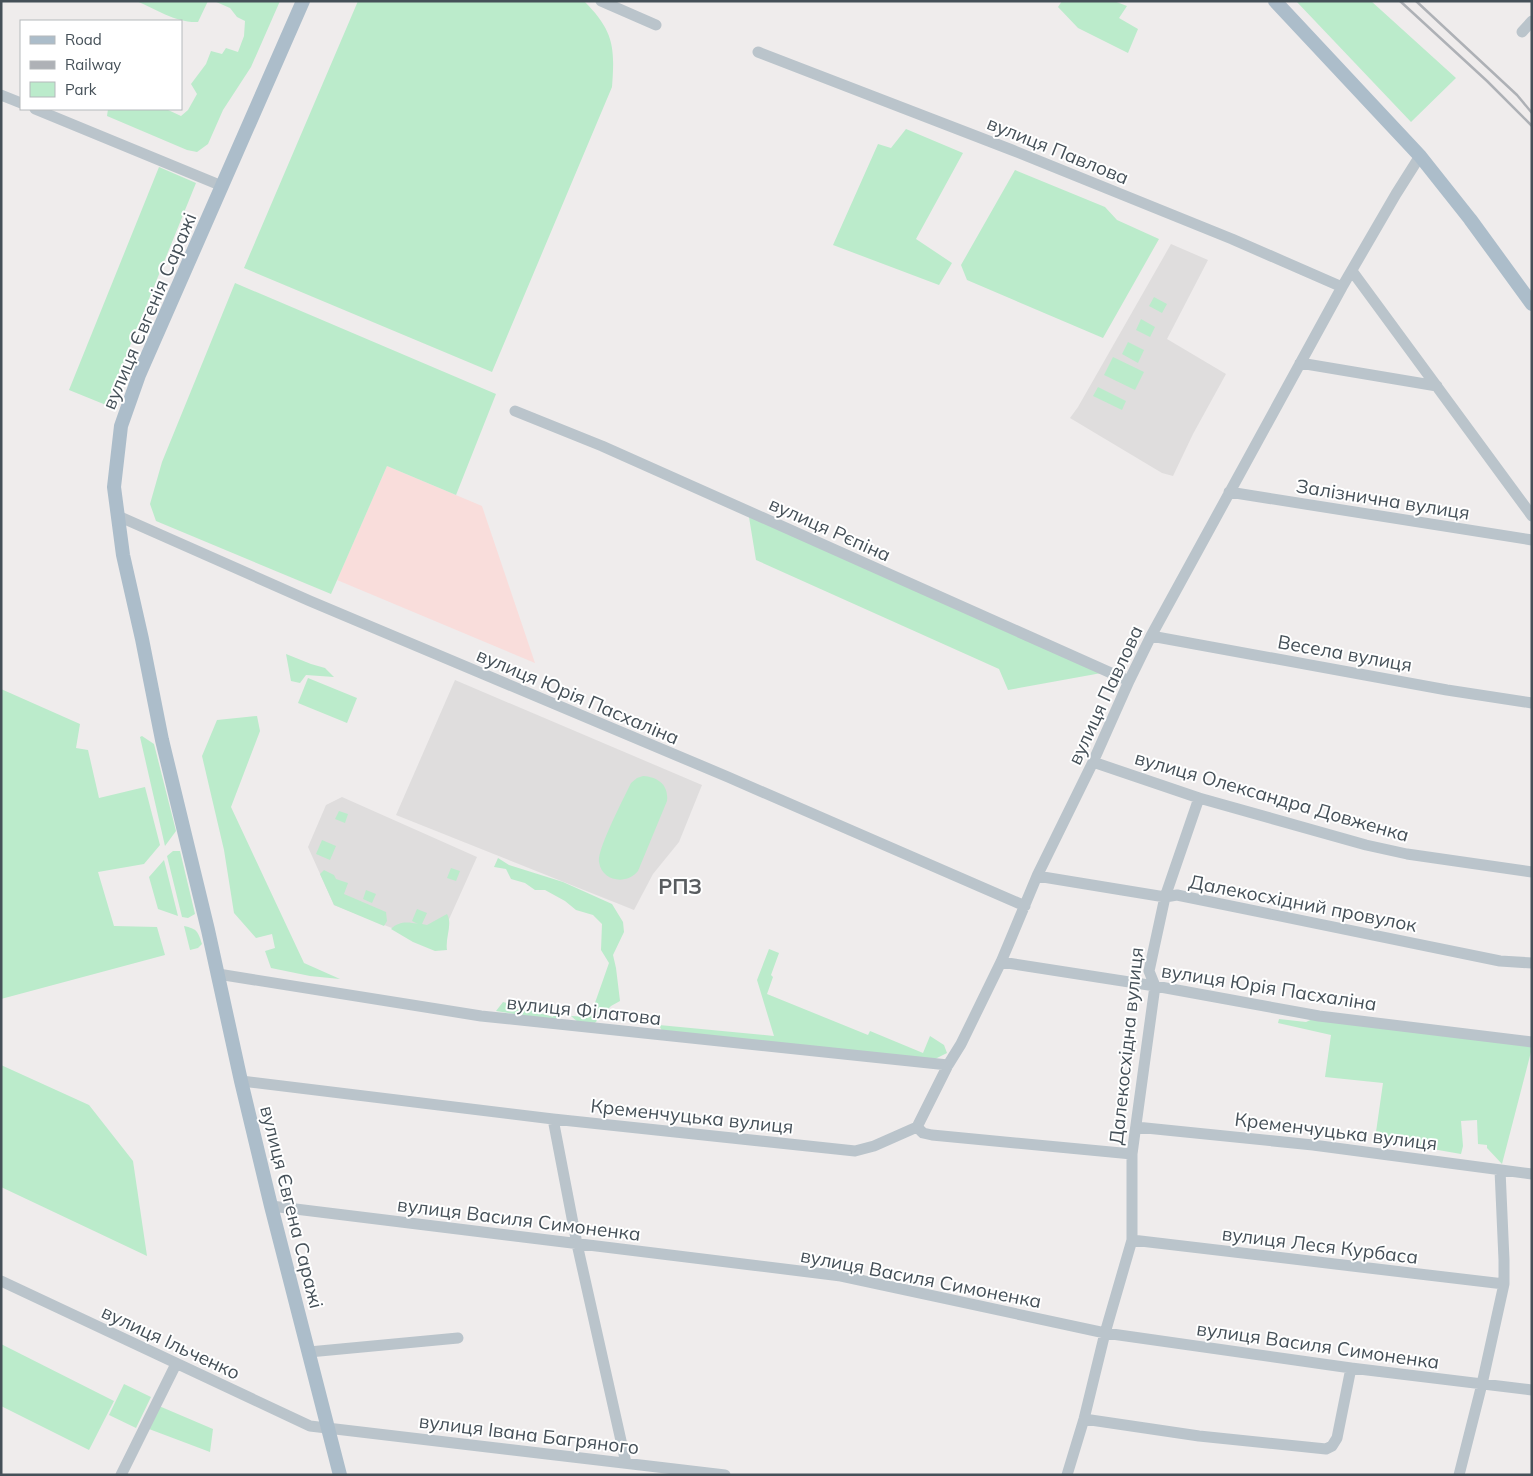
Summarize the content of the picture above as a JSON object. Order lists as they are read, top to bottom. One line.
{"streets":{"main road":["вулиця Євгенія Саражі","вулиця Євгена Саражі"],"street":["вулиця Павлова","Залізнична вулиця","вулиця Рєпіна","Весела вулиця","вулиця Юрія Пасхаліна","вулиця Олександра Довженка","Далекосхідний провулок","вулиця Філатова","Далекосхідна вулиця","Кременчуцька вулиця","вулиця Василя Симоненка","вулиця Леся Курбаса","вулиця Ільченко","вулиця Івана Багряного"]},"crossings":[["вулиця Павлова","Залізнична вулиця"],["вулиця Павлова","вулиця Рєпіна"],["вулиця Павлова","Весела вулиця"],["вулиця Павлова","вулиця Юрія Пасхаліна"],["вулиця Павлова","вулиця Олександра Довженка"],["вулиця Павлова","Далекосхідний провулок"],["вулиця Павлова","вулиця Філатова"],["вулиця Павлова","Кременчуцька вулиця"],["вулиця Євгенія Саражі","вулиця Юрія Пасхаліна"],["вулиця Євгенія Саражі","вулиця Євгена Саражі"],["вулиця Юрія Пасхаліна","Далекосхідна вулиця"],["вулиця Олександра Довженка","Далекосхідна вулиця"],["Далекосхідний провулок","Далекосхідна вулиця"],["вулиця Філатова","вулиця Євгена Саражі"],["Далекосхідна вулиця","Кременчуцька вулиця"],["Далекосхідна вулиця","вулиця Василя Симоненка"],["Далекосхідна вулиця","вулиця Леся Курбаса"],["Кременчуцька вулиця","вулиця Євгена Саражі"],["вулиця Євгена Саражі","вулиця Василя Симоненка"],["вулиця Євгена Саражі","вулиця Ільченко"],["вулиця Євгена Саражі","вулиця Івана Багряного"],["вулиця Ільченко","вулиця Івана Багряного"]],"districts":["РПЗ"],"legend":["Road","Railway","Park"]}
